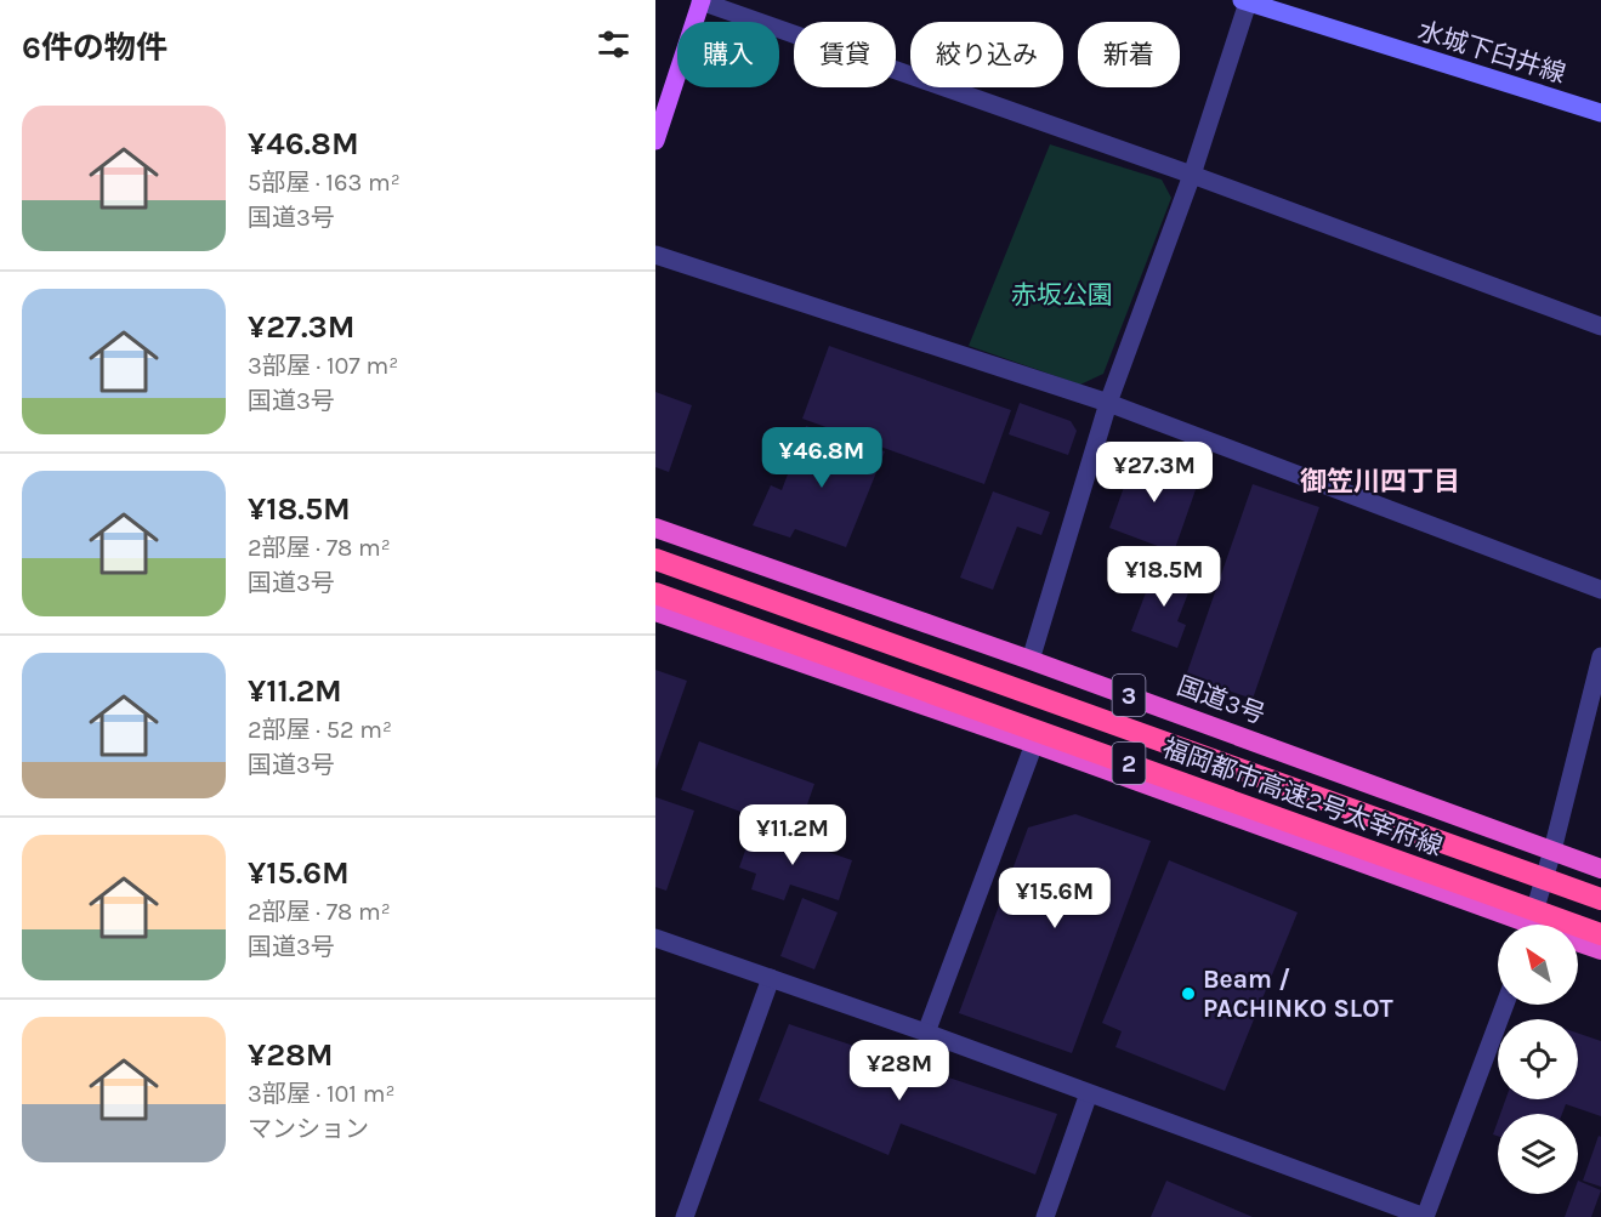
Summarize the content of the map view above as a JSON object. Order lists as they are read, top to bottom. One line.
{"streets":{"highway":["3","国道3号","2","福岡都市高速2号太宰府線"],"main road":["水城下臼井線"]},"districts":["御笠川四丁目"],"parks":["赤坂公園"],"places":["Beam / PACHINKO SLOT"],"north":"top left","page":{"heading":"6件の物件","chip":["購入","賃貸","絞り込み","新着"],"list":[{"name":"¥46.8M","note":"5部屋 · 163 m² · 国道3号"},{"name":"¥27.3M","note":"3部屋 · 107 m² · 国道3号"},{"name":"¥18.5M","note":"2部屋 · 78 m² · 国道3号"},{"name":"¥11.2M","note":"2部屋 · 52 m² · 国道3号"},{"name":"¥15.6M","note":"2部屋 · 78 m² · 国道3号"},{"name":"¥28M","note":"3部屋 · 101 m² · マンション"}],"price":["¥46.8M","¥27.3M","¥18.5M","¥11.2M","¥15.6M","¥28M"]}}
